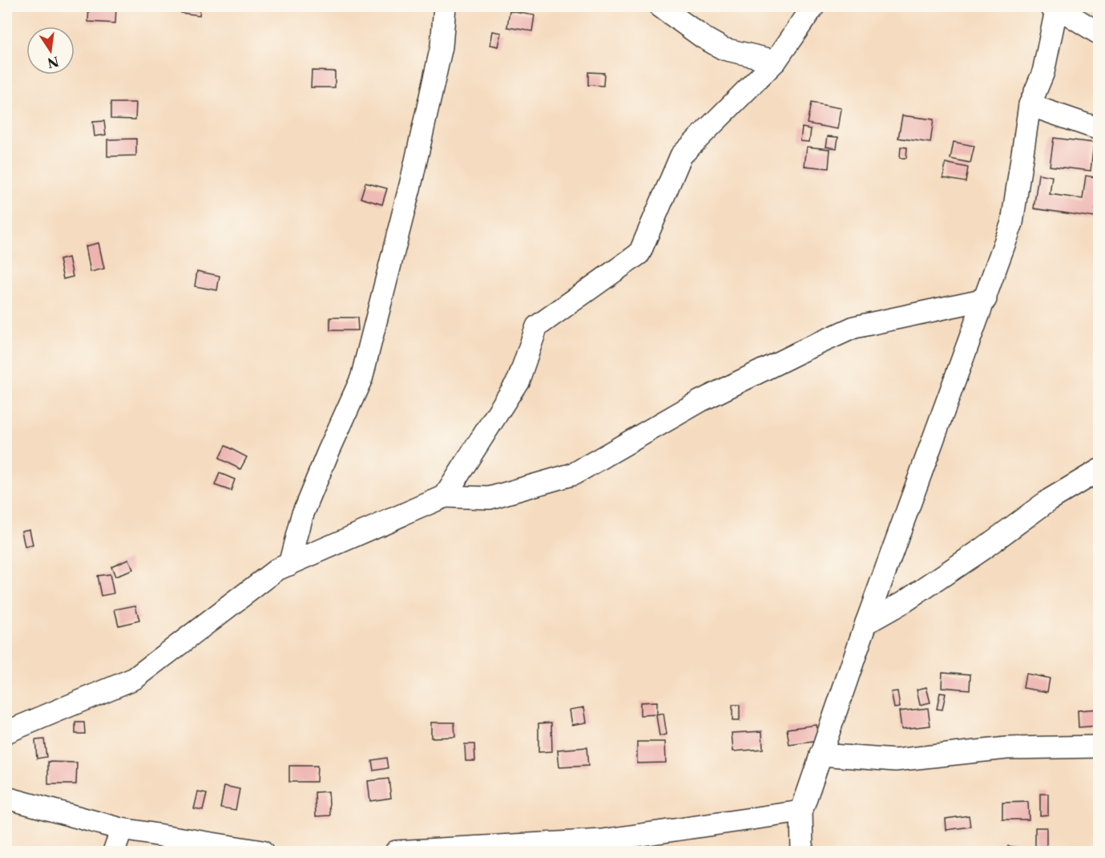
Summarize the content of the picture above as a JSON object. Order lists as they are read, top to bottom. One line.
{"north":"bottom"}
